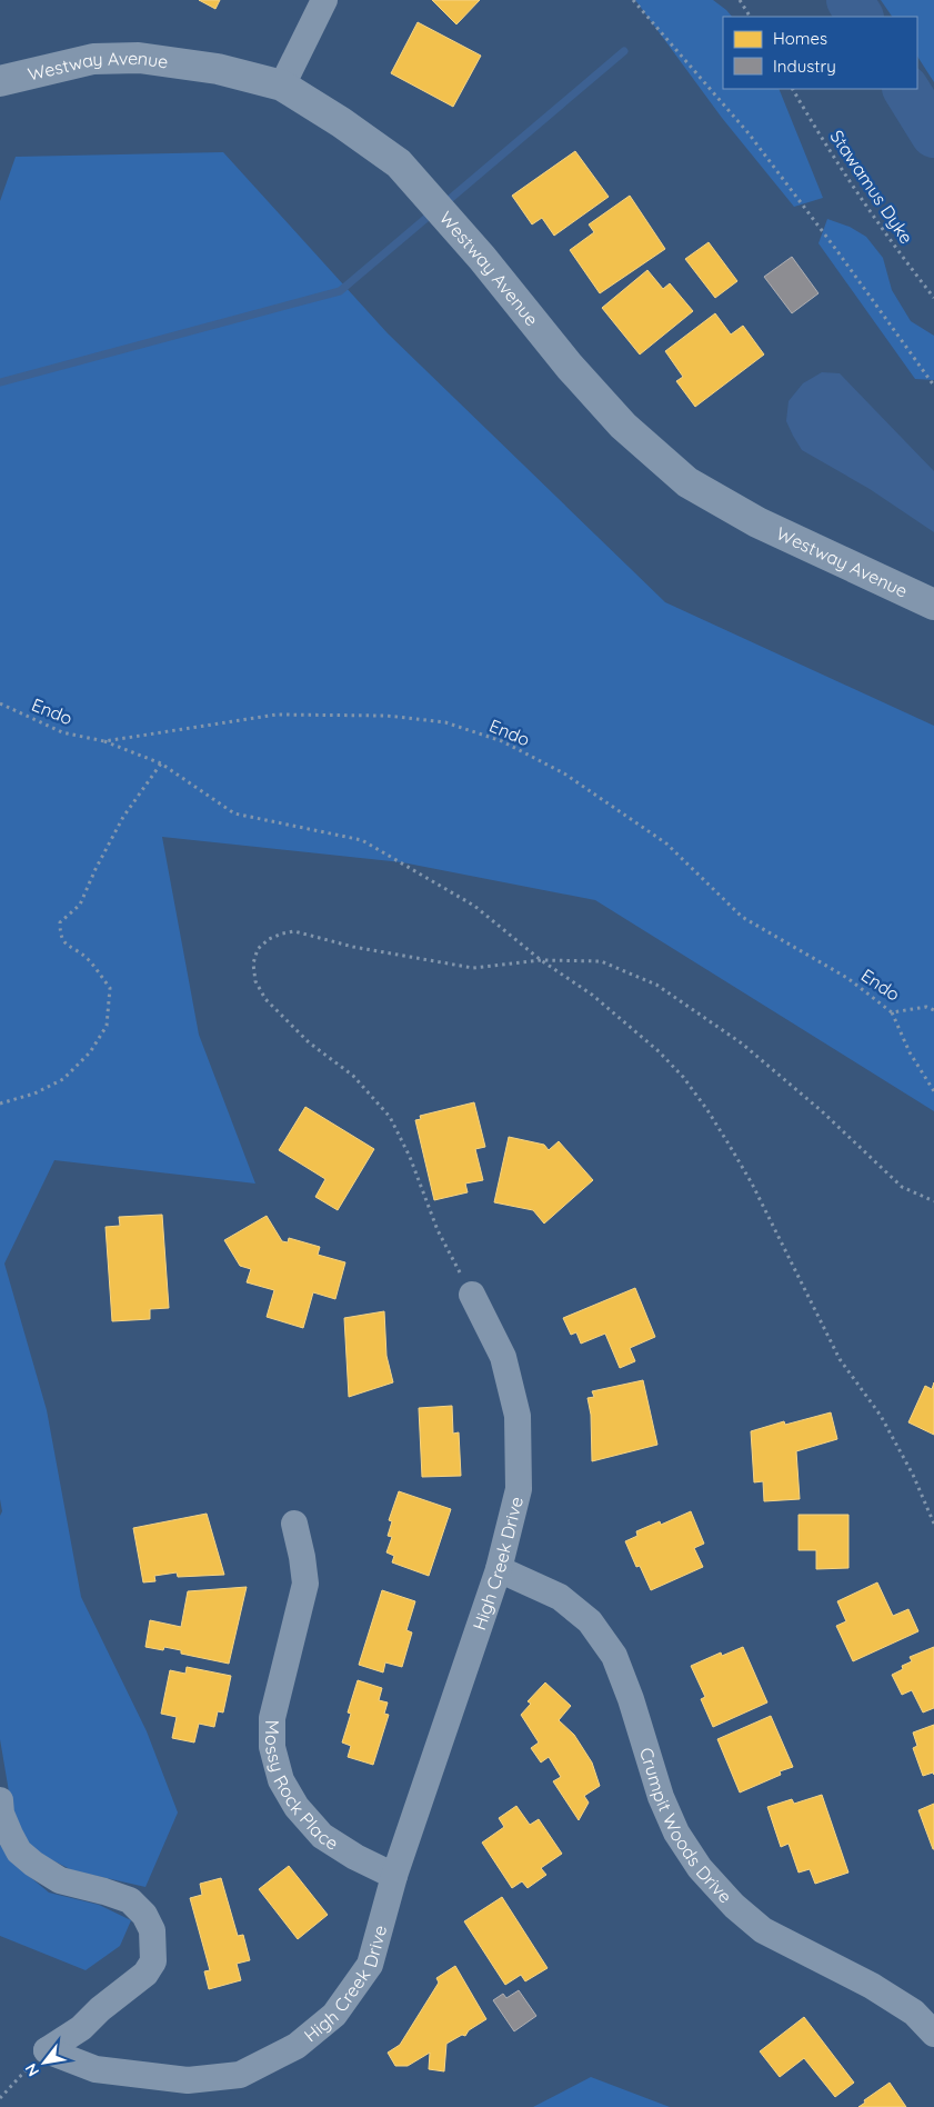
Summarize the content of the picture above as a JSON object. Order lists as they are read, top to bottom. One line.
{"streets":{"street":["Westway Avenue","High Creek Drive","Mossy Rock Place","Crumpit Woods Drive"],"path":["Stawamus Dyke","Endo"]},"crossings":[["High Creek Drive","Mossy Rock Place"],["High Creek Drive","Crumpit Woods Drive"]],"legend":["Homes","Industry"],"north":"bottom left"}
